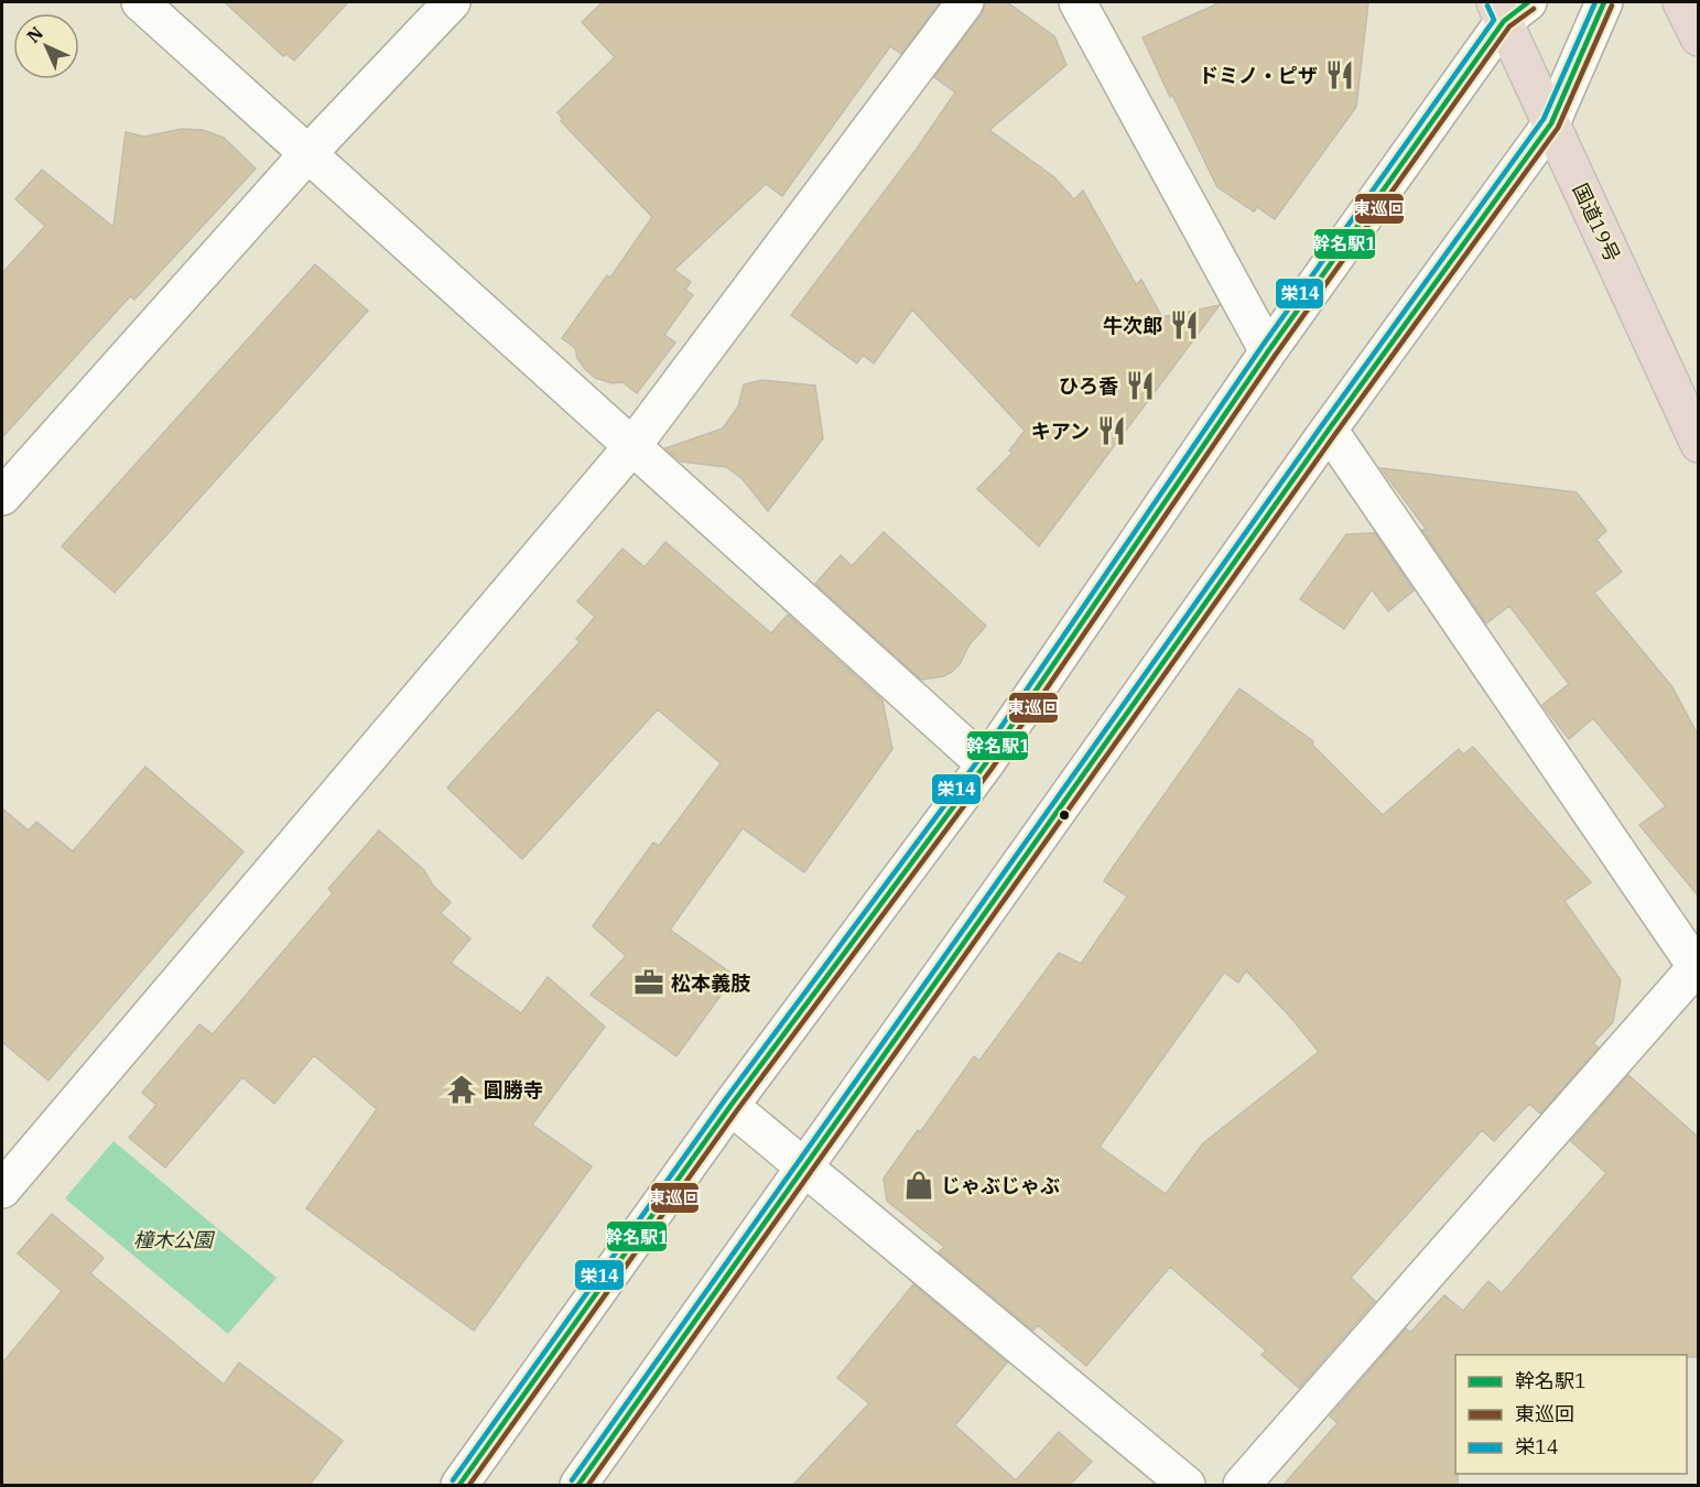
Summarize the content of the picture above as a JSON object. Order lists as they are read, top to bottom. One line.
{"streets":{"highway":["国道19号"]},"parks":["橦木公園"],"places":{"restaurant":["ドミノ・ピザ","牛次郎","ひろ香","キアン"],"office":["松本義肢"],"temple":["圓勝寺"],"shop":["じゃぶじゃぶ"]},"lines":["transit line 幹名駅1","transit line 栄14","transit line 東巡回"],"legend":["幹名駅1","東巡回","栄14"],"north":"top left"}
